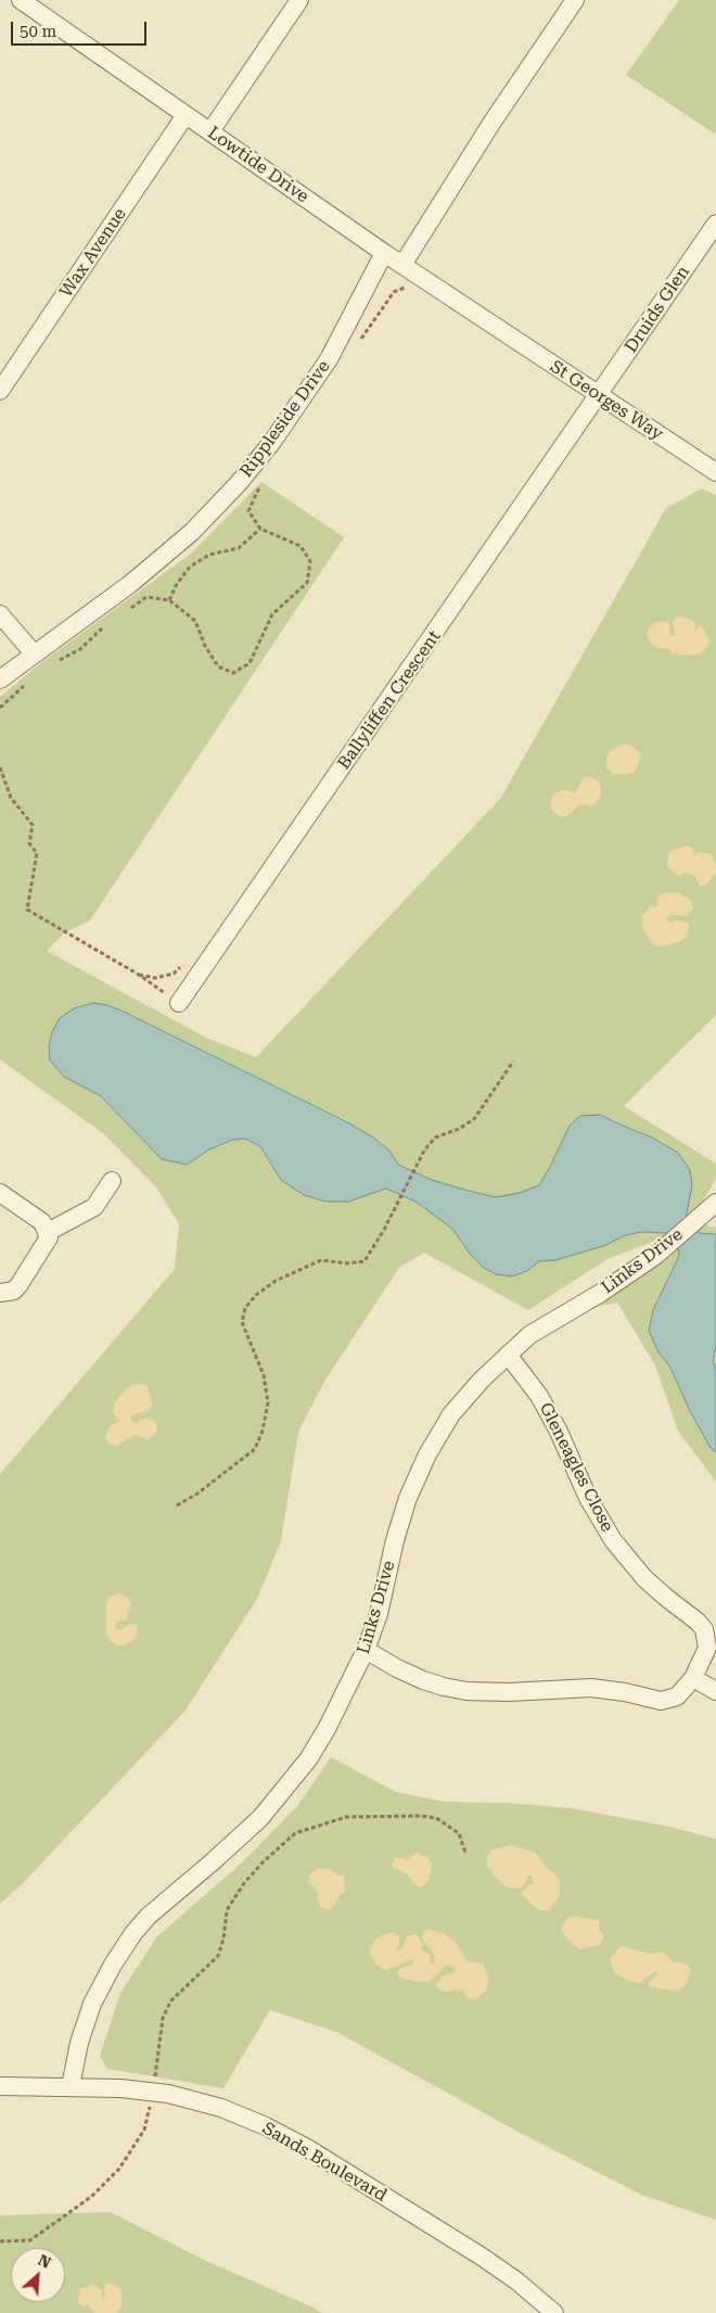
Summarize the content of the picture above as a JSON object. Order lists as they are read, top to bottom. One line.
{"streets":{"street":["Lowtide Drive","Wax Avenue","Druids Glen","St Georges Way","Rippleside Drive","Ballyliffen Crescent","Links Drive","Gleneagles Close","Sands Boulevard"]},"crossings":[["Lowtide Drive","Wax Avenue"],["Lowtide Drive","St Georges Way"],["Lowtide Drive","Rippleside Drive"],["Druids Glen","St Georges Way"],["Druids Glen","Ballyliffen Crescent"],["St Georges Way","Ballyliffen Crescent"],["Links Drive","Gleneagles Close"],["Links Drive","Sands Boulevard"]],"scale_bar":"50 m","north":"top right"}
